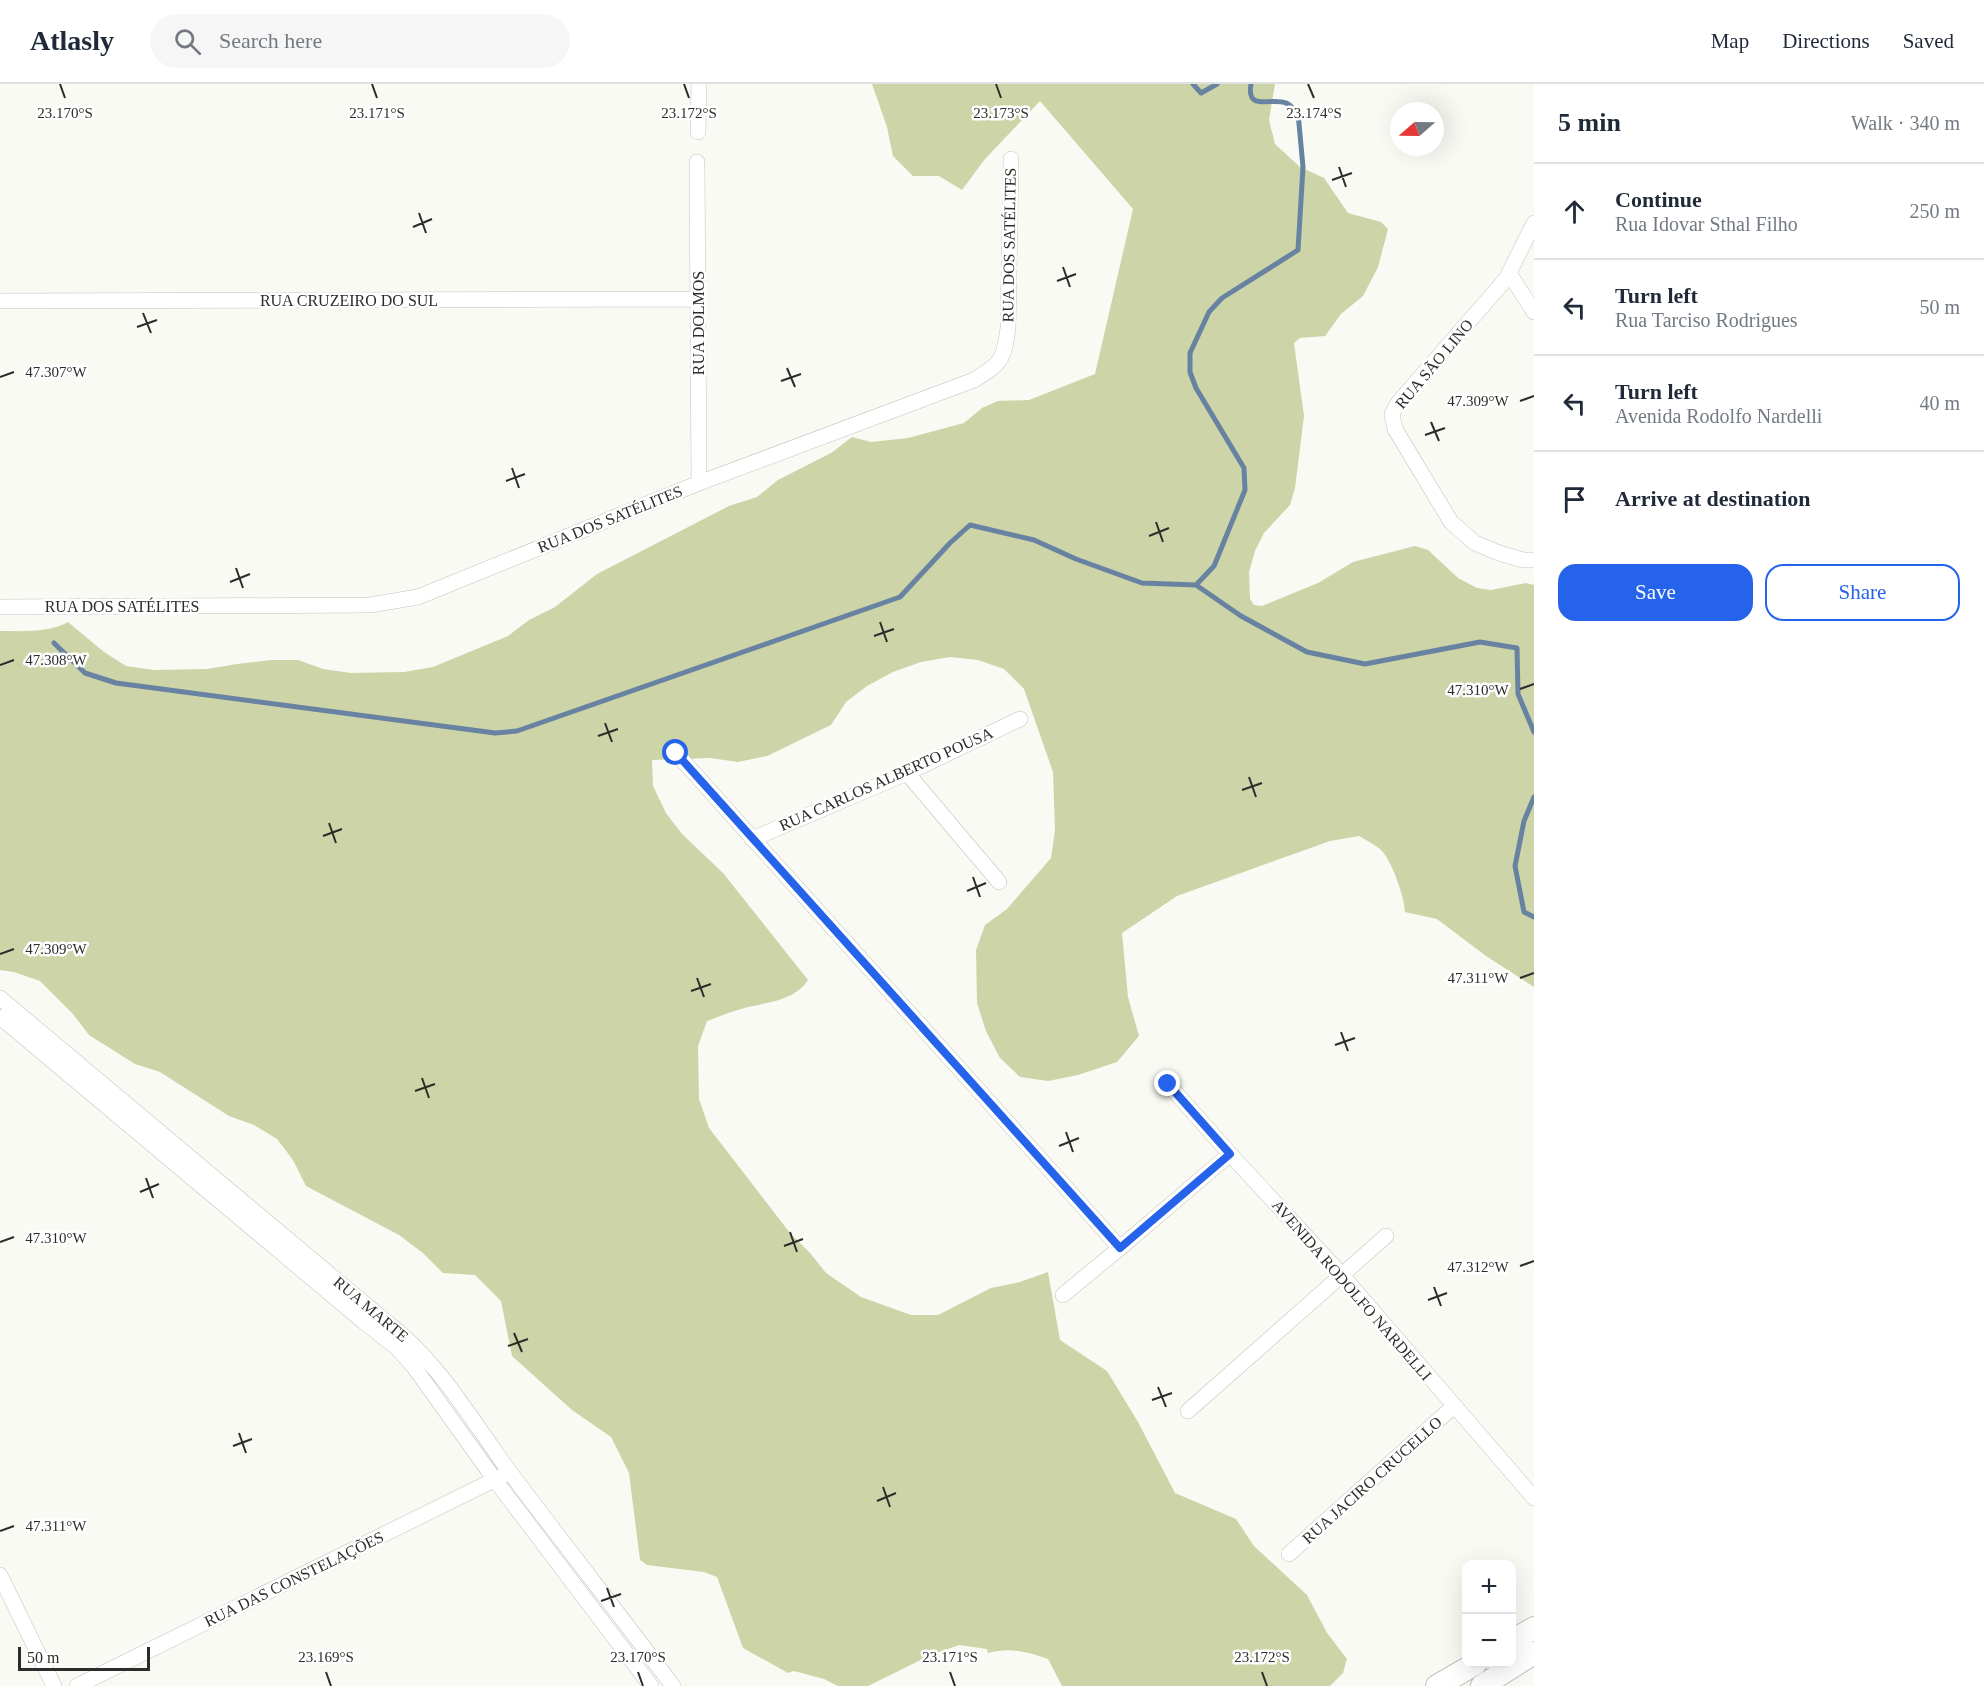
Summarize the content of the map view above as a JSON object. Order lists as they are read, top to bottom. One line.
{"streets":{"street":["RUA DOS SATÉLITES","RUA CRUZEIRO DO SUL","RUA DOLMOS","RUA SÃO LINO","RUA CARLOS ALBERTO POUSA","AVENIDA RODOLFO NARDELLI","RUA MARTE","RUA JACIRO CRUCELLO","RUA DAS CONSTELAÇÕES"]},"crossings":[["RUA DOS SATÉLITES","RUA DOLMOS"],["RUA CRUZEIRO DO SUL","RUA DOLMOS"],["AVENIDA RODOLFO NARDELLI","RUA JACIRO CRUCELLO"],["RUA MARTE","RUA DAS CONSTELAÇÕES"]],"scale_bar":"50 m","north":"left","page":{"header":"Atlasly","search":"Search here","nav":["Map","Directions","Saved"],"heading":["5 min","Walk · 340 m"],"list":[["Continue","Rua Idovar Sthal Filho","250 m"],["Turn left","Rua Tarciso Rodrigues","50 m"],["Turn left","Avenida Rodolfo Nardelli","40 m"],"Arrive at destination"],"buttons":["Save","Share"],"map_buttons":["+","−"],"scale":"50 m"},"coordinates":["23.170°S","23.171°S","23.172°S","23.173°S","23.174°S","47.307°W","47.309°W","47.308°W","47.310°W","47.311°W","47.312°W","23.169°S"]}
